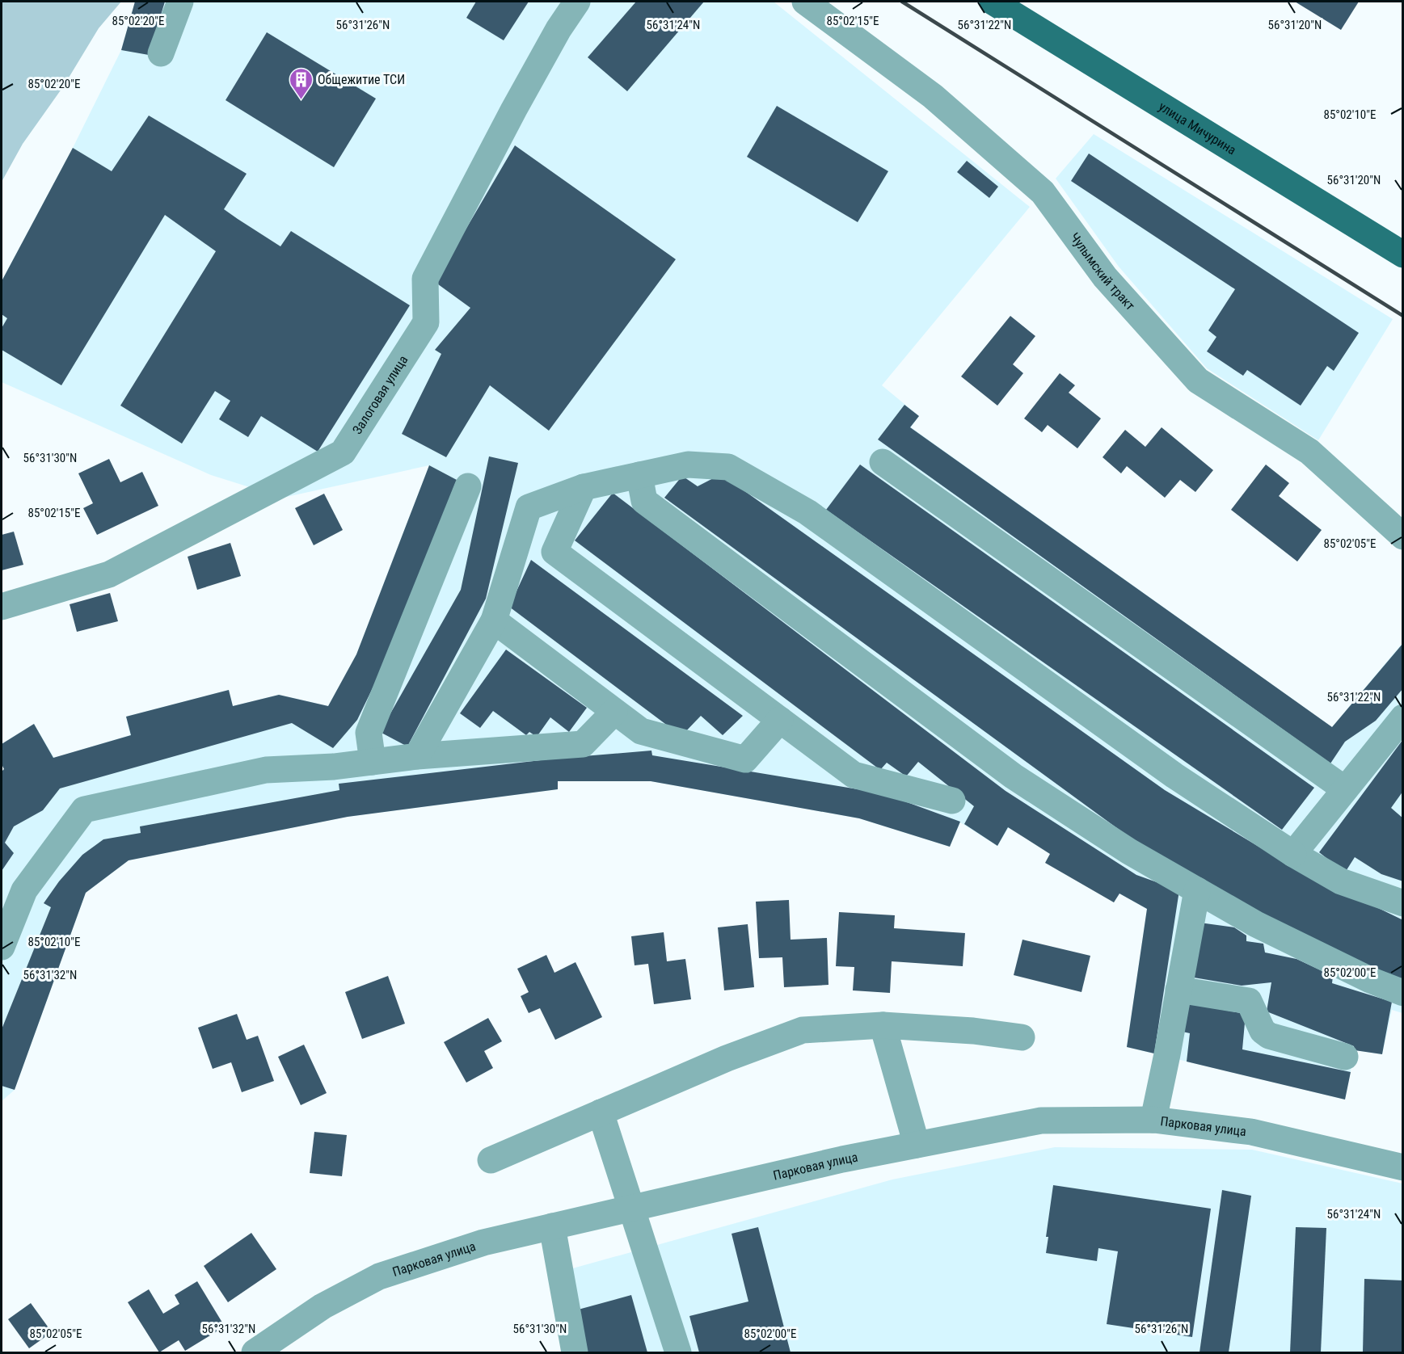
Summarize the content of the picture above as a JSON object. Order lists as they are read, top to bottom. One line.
{"streets":{"main road":["улица Мичурина"],"street":["Чулымский тракт","Залоговая улица","Парковая улица"]},"places":{"building":["Общежитие ТСИ"]},"coordinates":["85°02'20\"E","85°02'15\"E","56°31'26\"N","56°31'24\"N","56°31'22\"N","56°31'20\"N","85°02'10\"E","56°31'30\"N","85°02'05\"E","85°02'00\"E","56°31'32\"N"]}
